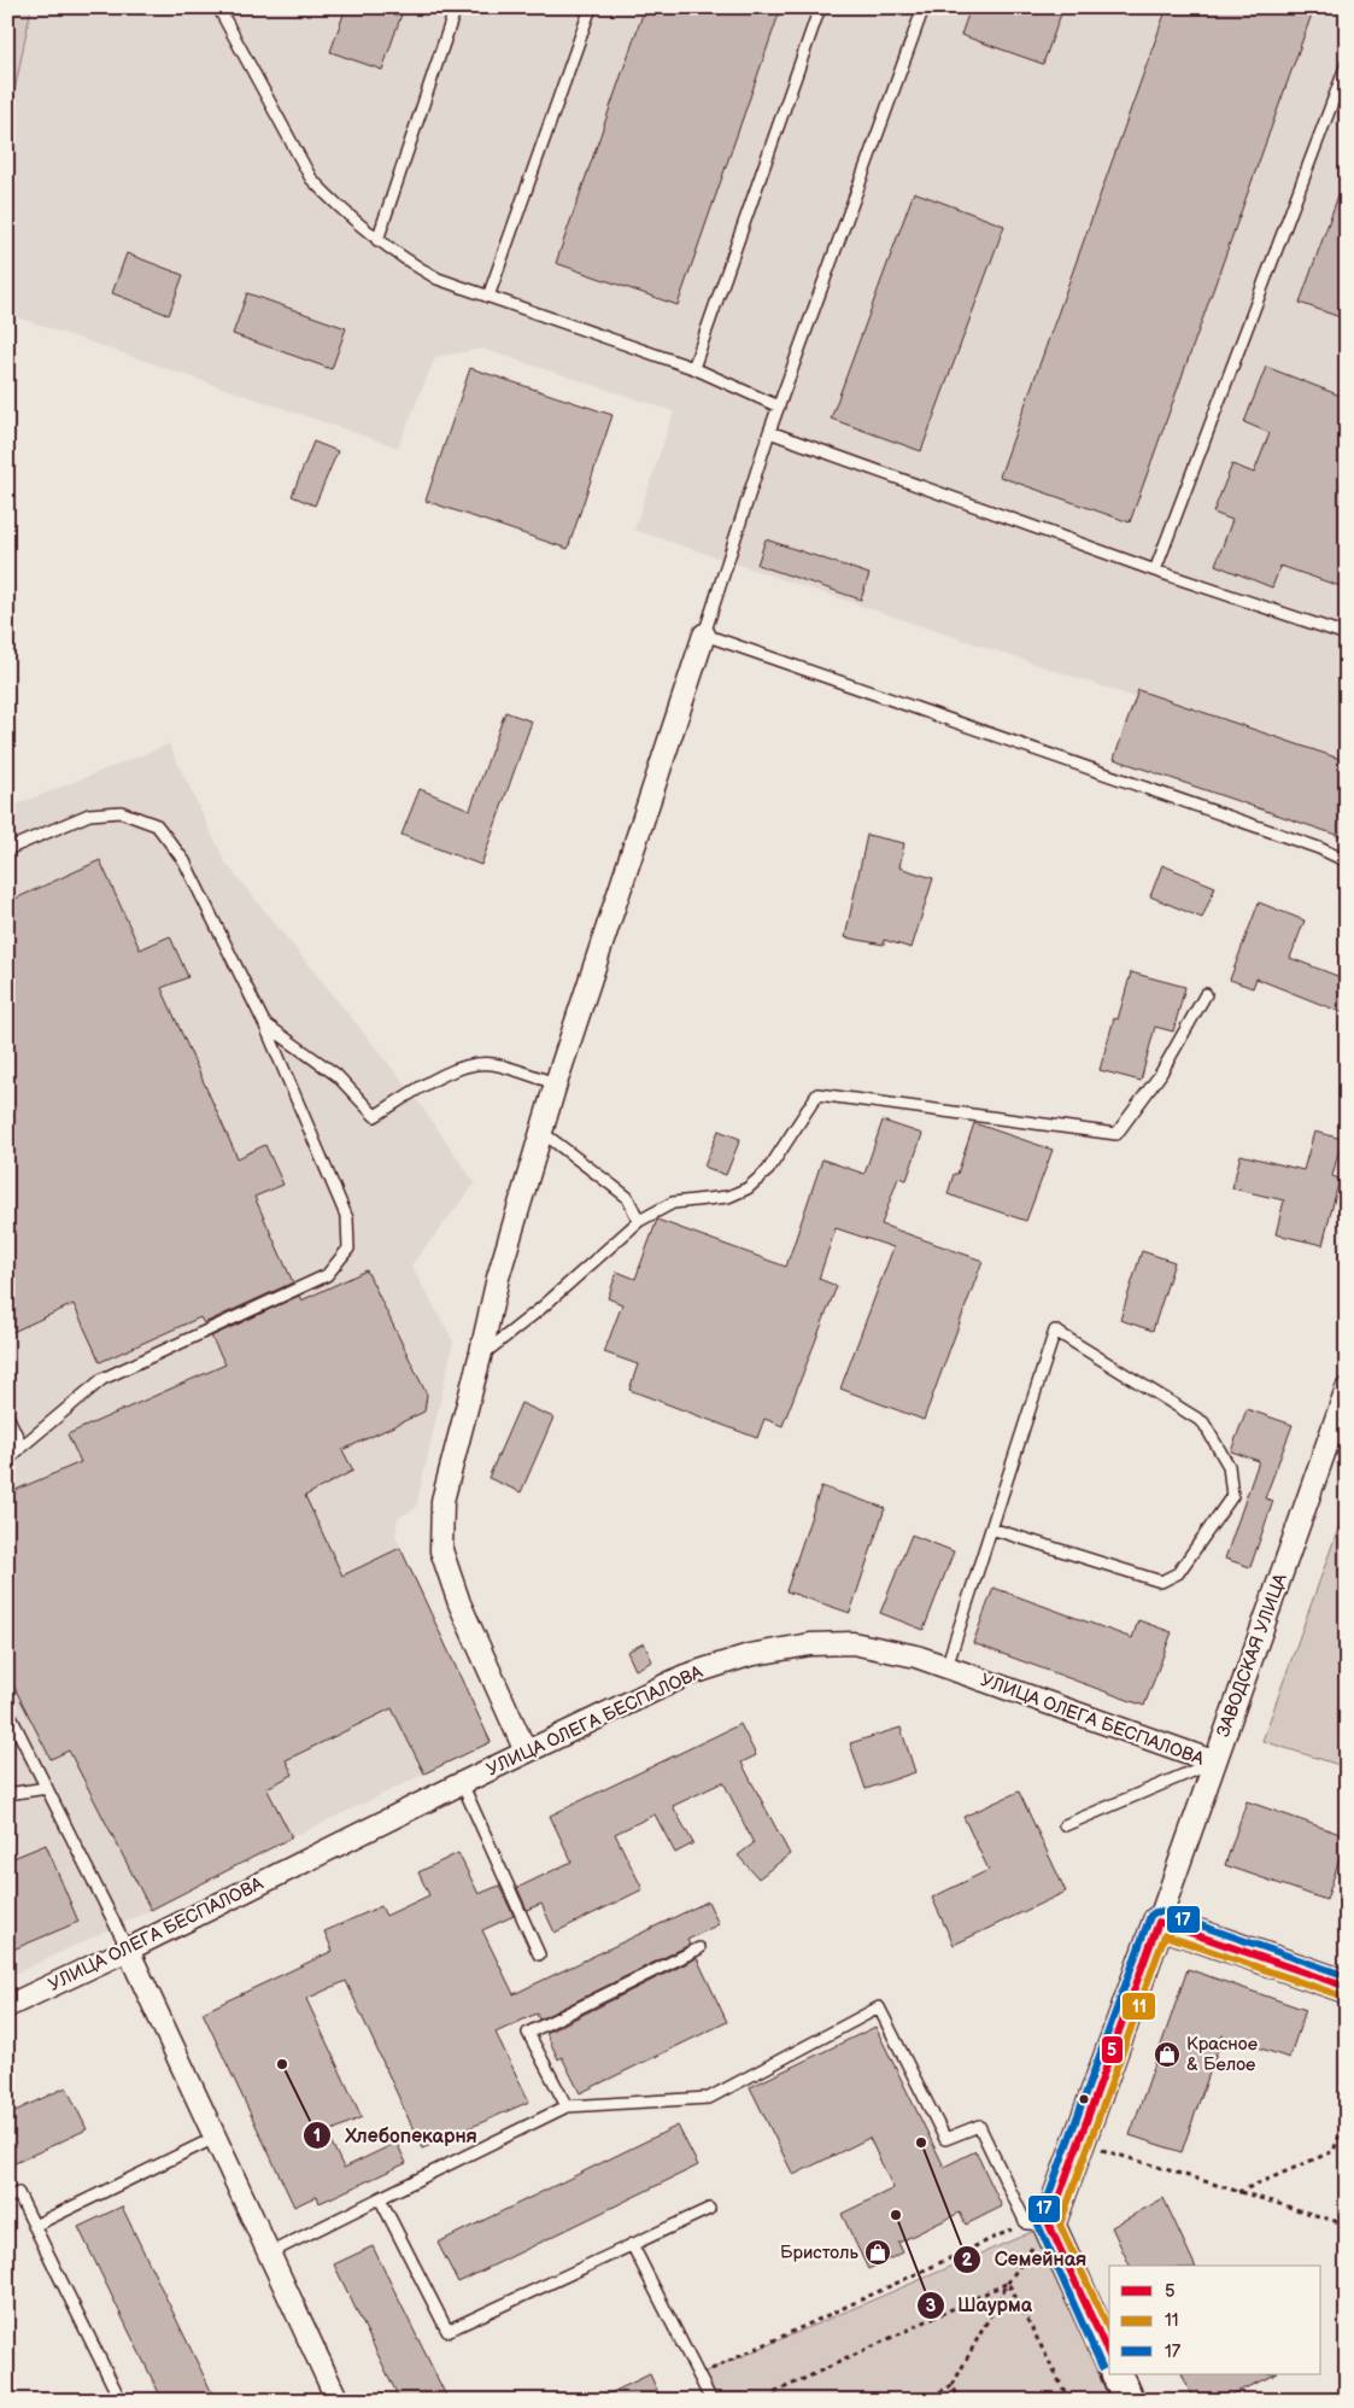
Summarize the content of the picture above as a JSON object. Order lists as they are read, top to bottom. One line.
{"streets":{"street":["ЗАВОДСКАЯ УЛИЦА","УЛИЦА ОЛЕГА БЕСПАЛОВА"]},"crossings":[["ЗАВОДСКАЯ УЛИЦА","УЛИЦА ОЛЕГА БЕСПАЛОВА"]],"places":{"shop":["Красное & Белое","Бристоль"],"other":["Хлебопекарня","Семейная","Шаурма"]},"lines":["transit line 17","transit line 5","transit line 11"],"legend":["5","11","17"]}
